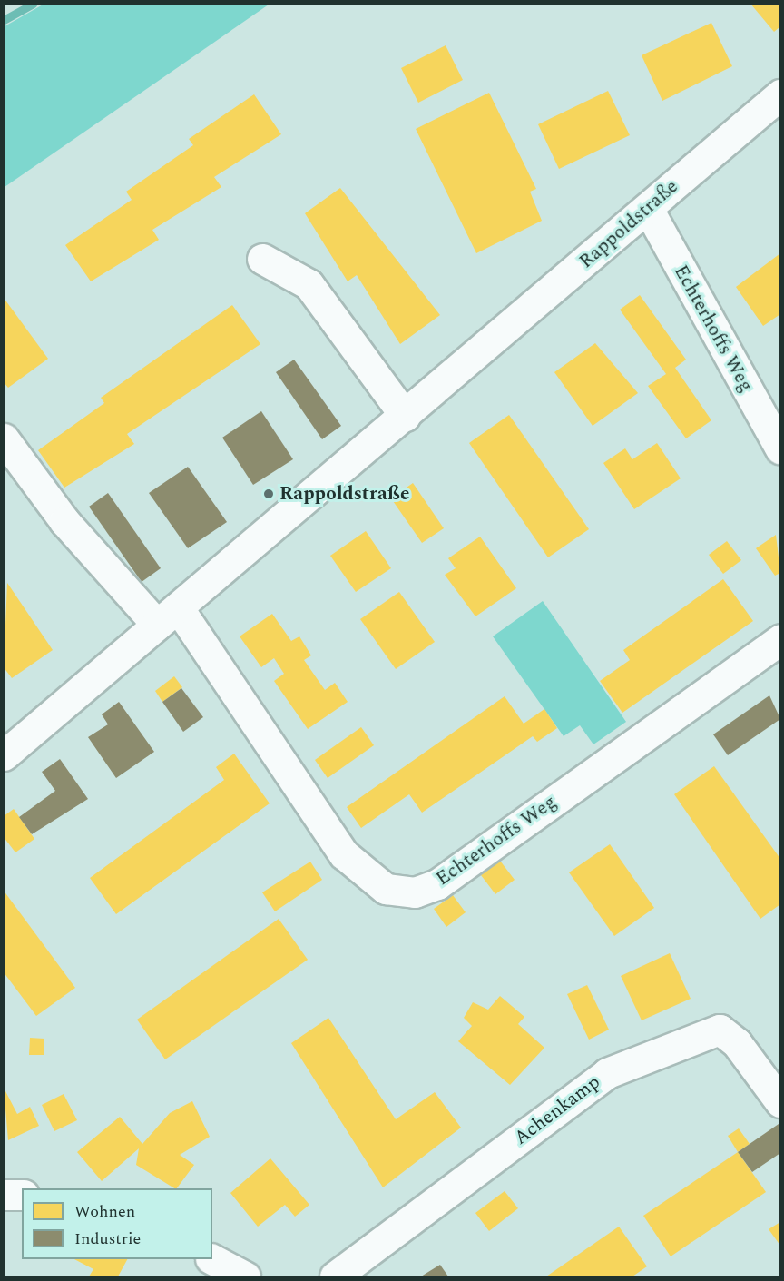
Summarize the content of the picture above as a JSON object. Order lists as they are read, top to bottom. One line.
{"streets":{"street":["Rappoldstraße","Echterhoffs Weg","Achenkamp"]},"crossings":[["Rappoldstraße","Echterhoffs Weg"]],"places":["Rappoldstraße"],"legend":["Wohnen","Industrie"]}
